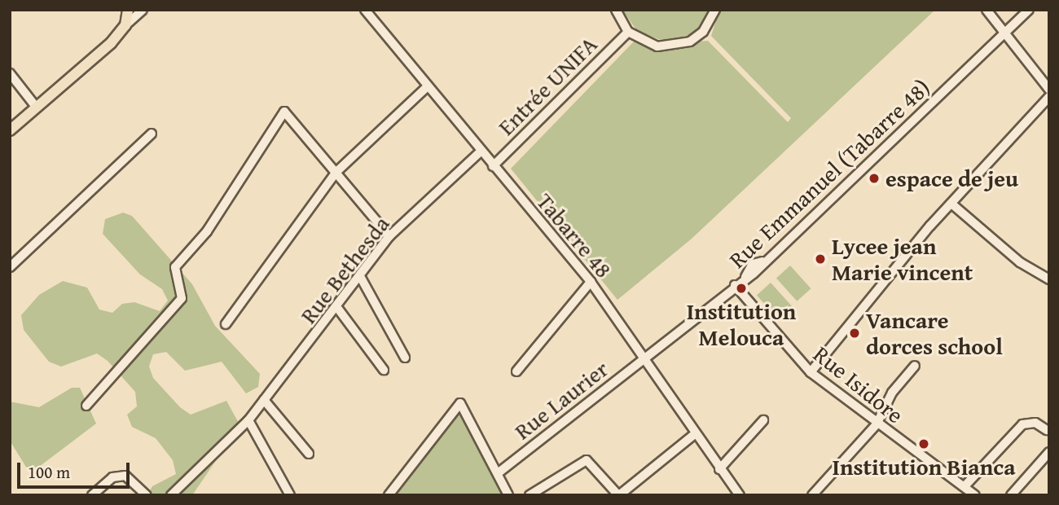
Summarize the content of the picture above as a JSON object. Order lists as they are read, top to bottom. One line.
{"streets":{"street":["Entrée UNIFA","Rue Emmanuel (Tabarre 48)","Tabarre 48","Rue Bethesda","Rue Isidore","Rue Laurier"]},"crossings":[["Entrée UNIFA","Tabarre 48"],["Rue Emmanuel (Tabarre 48)","Tabarre 48"],["Rue Emmanuel (Tabarre 48)","Rue Isidore"],["Rue Emmanuel (Tabarre 48)","Rue Laurier"],["Tabarre 48","Rue Bethesda"],["Tabarre 48","Rue Laurier"]],"places":["espace de jeu","Lycee jean Marie vincent","Institution Melouca","Vancare dorces school","Institution Bianca"],"scale_bar":"100 m"}
